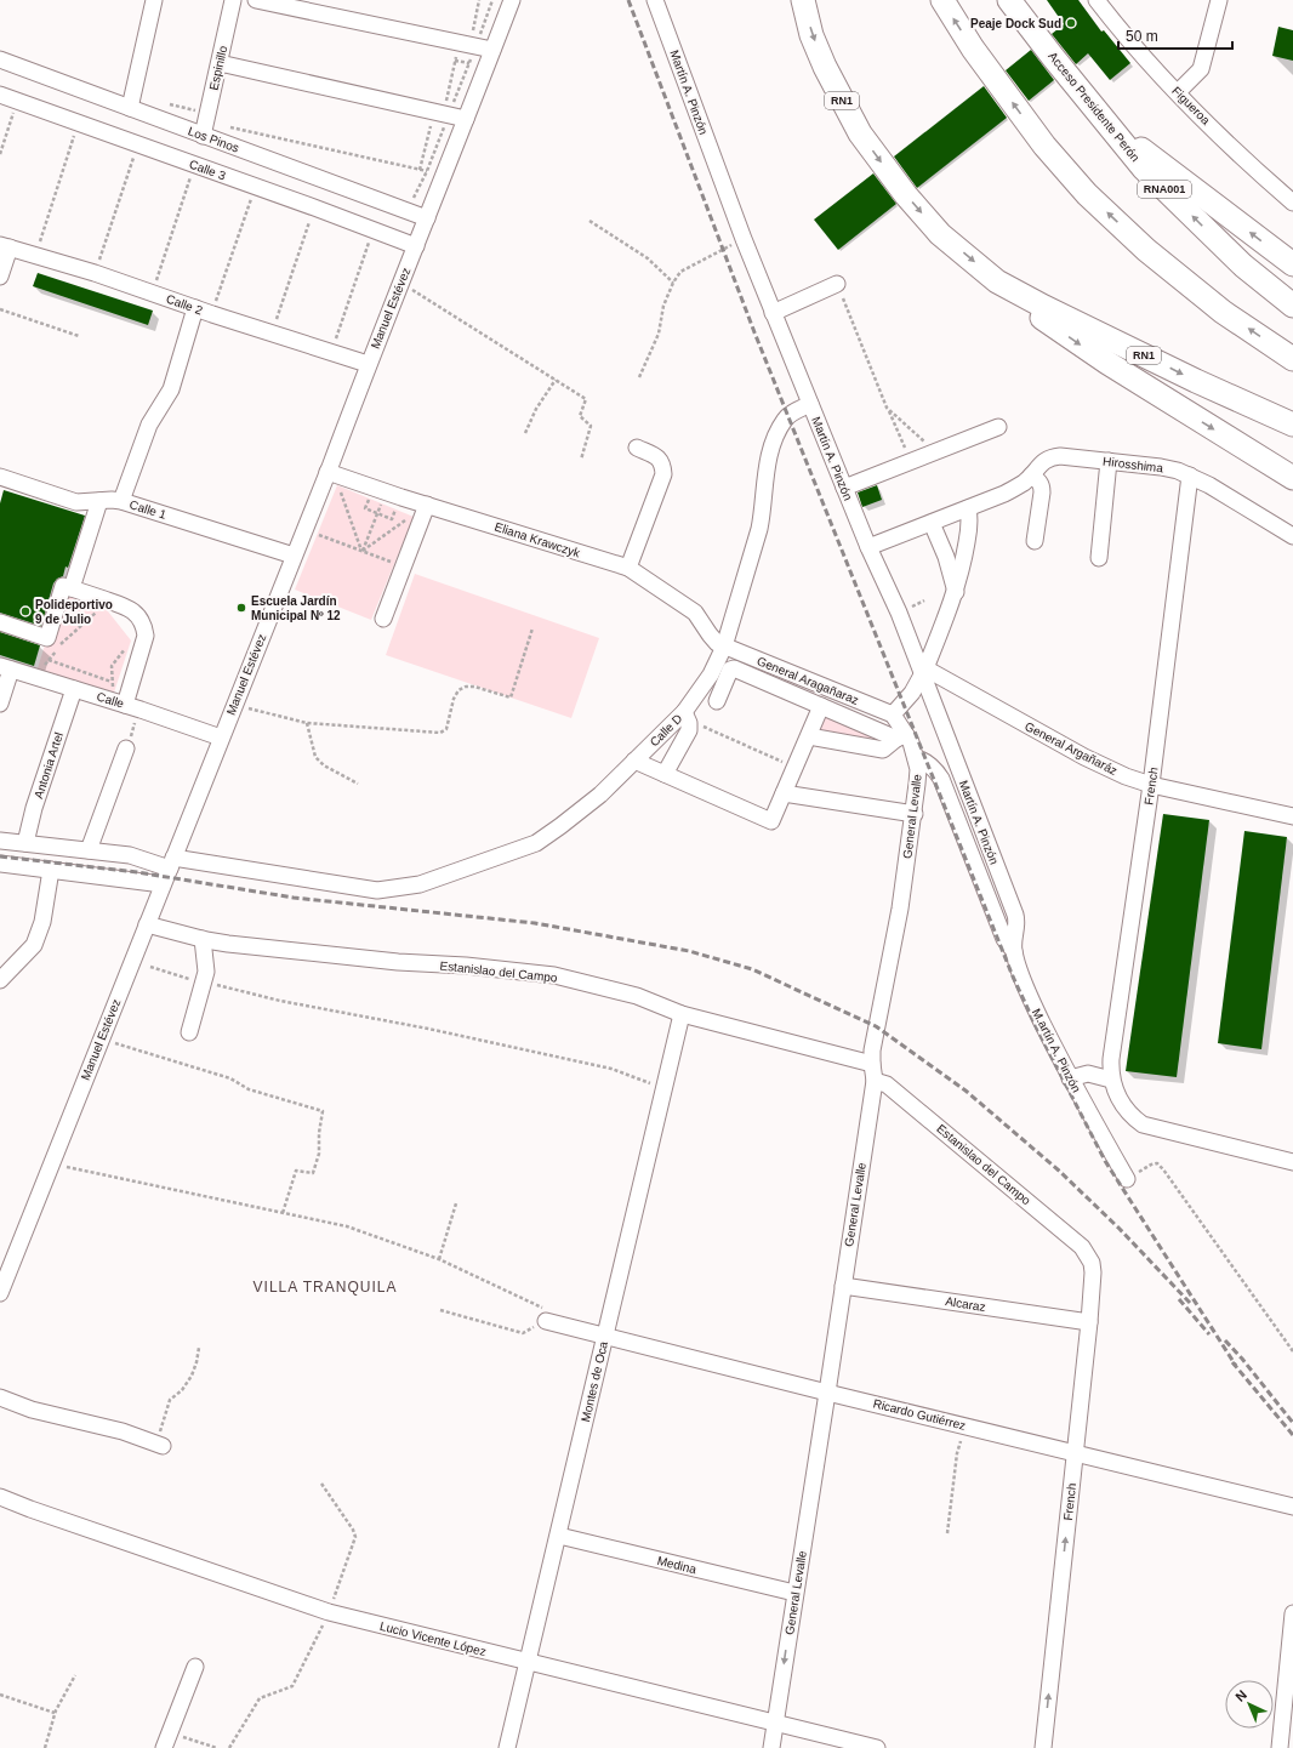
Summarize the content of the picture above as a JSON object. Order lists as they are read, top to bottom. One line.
{"streets":{"highway":["RN1","Acceso Presidente Perón","RNA001"],"street":["Espinillo","Martín A. Pinzón","Figueroa","Los Pinos","Calle 3","Calle 2","Manuel Estévez","Hirosshima","Calle 1","Eliana Krawczyk","General Aragañaraz","Calle","Calle D","General Argañaráz","Antonia Artel","French","General Levalle","Estanislao del Campo","M.artín A. Pinzón","Alcaraz","Montes de Oca","Ricardo Gutiérrez","Medina","Lucio Vicente López"]},"crossings":[["Espinillo","Los Pinos"],["Martín A. Pinzón","Calle D"],["Martín A. Pinzón","General Argañaráz"],["Martín A. Pinzón","M.artín A. Pinzón"],["Los Pinos","Manuel Estévez"],["Calle 3","Manuel Estévez"],["Calle 2","Manuel Estévez"],["Manuel Estévez","Calle 1"],["Manuel Estévez","Eliana Krawczyk"],["Manuel Estévez","Calle"],["Manuel Estévez","Calle D"],["Manuel Estévez","Estanislao del Campo"],["Hirosshima","French"],["Eliana Krawczyk","General Aragañaraz"],["Eliana Krawczyk","Calle D"],["General Aragañaraz","Calle D"],["General Aragañaraz","General Levalle"],["Calle","Antonia Artel"],["Calle D","Antonia Artel"],["General Argañaráz","French"],["French","Estanislao del Campo"],["French","Alcaraz"],["French","Ricardo Gutiérrez"],["General Levalle","Estanislao del Campo"],["General Levalle","Alcaraz"],["General Levalle","Ricardo Gutiérrez"],["General Levalle","Medina"],["General Levalle","Lucio Vicente López"],["Estanislao del Campo","Montes de Oca"],["Montes de Oca","Ricardo Gutiérrez"],["Montes de Oca","Medina"],["Montes de Oca","Lucio Vicente López"]],"districts":["VILLA TRANQUILA"],"places":["Peaje Dock Sud","Escuela Jardín Municipal Nº 12","Polideportivo 9 de Julio"],"scale_bar":"50 m","north":"top left"}
